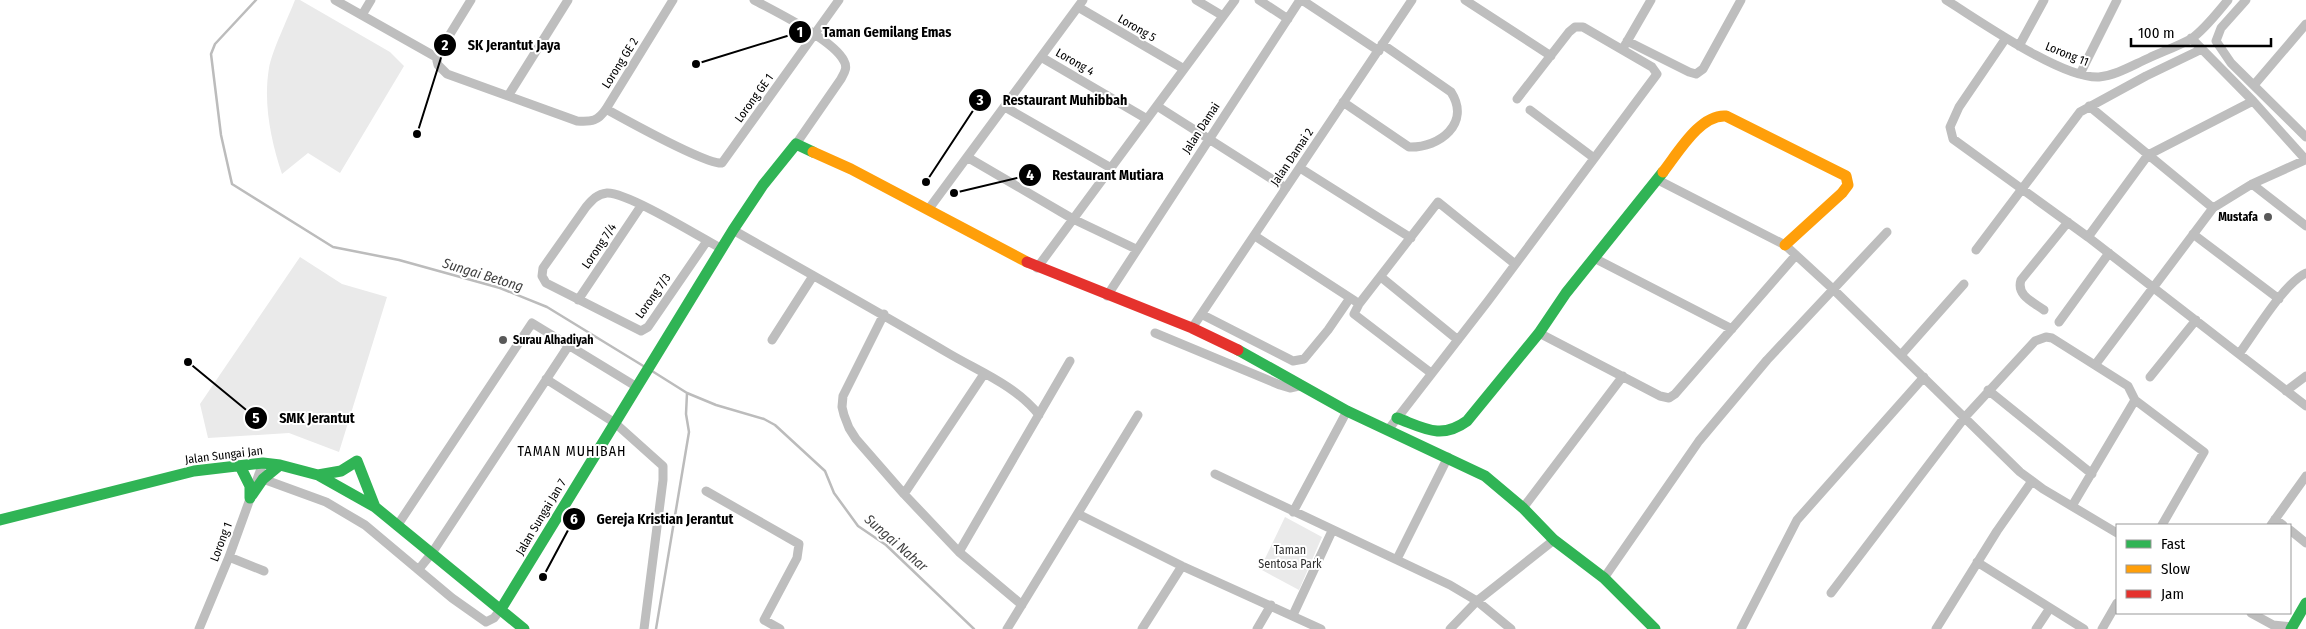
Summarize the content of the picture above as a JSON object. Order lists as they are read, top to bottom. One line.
{"streets":{"street":["Lorong 5","Lorong 11","Lorong 4","Lorong GE 2","Lorong GE 1","Jalan Damai","Jalan Damai 2","Lorong 7/4","Lorong 7/3","Jalan Sungai Jan","Jalan Sungai Jan 7","Lorong 1"]},"crossings":[["Lorong GE 2","Lorong GE 1"],["Lorong 7/4","Lorong 7/3"],["Jalan Sungai Jan","Jalan Sungai Jan 7"],["Jalan Sungai Jan","Lorong 1"]],"districts":["TAMAN MUHIBAH"],"water":["Sungai Betong","Sungai Nahar"],"parks":["Taman Sentosa Park"],"places":["Taman Gemilang Emas","SK Jerantut Jaya","Restaurant Muhibbah","Restaurant Mutiara","Mustafa","Surau Alhadiyah","SMK Jerantut","Gereja Kristian Jerantut"],"legend":["Fast","Slow","Jam"],"scale_bar":"100 m"}
